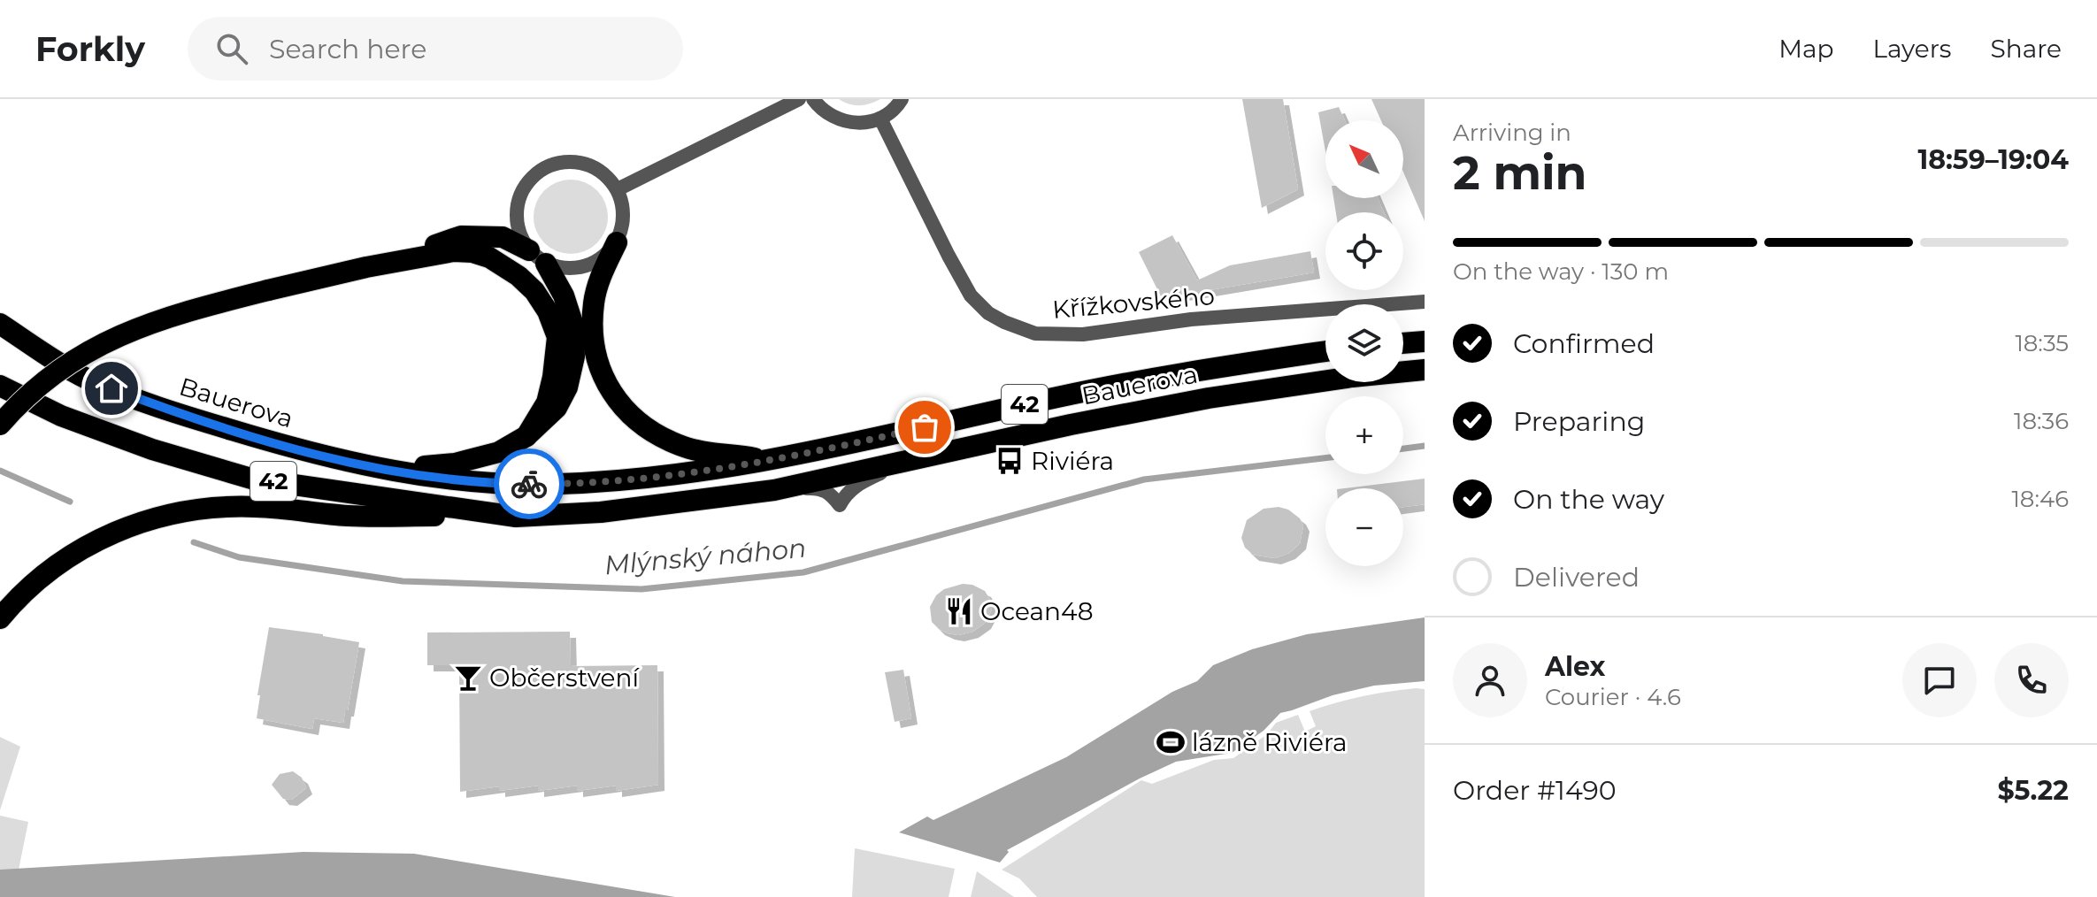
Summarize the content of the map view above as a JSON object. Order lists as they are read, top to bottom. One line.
{"streets":{"highway":["Bauerova","42"],"street":["Křížkovského"]},"crossings":[["Bauerova","42"]],"water":["Mlýnský náhon"],"places":{"bus stop":["Riviéra"],"restaurant":["Ocean48"],"bar":["Občerstvení"],"sports":["lázně Riviéra"]},"north":"top left","page":{"header":"Forkly","search":"Search here","nav":["Map","Layers","Share"],"heading":["2 min","Arriving in","18:59–19:04"],"panel":["Alex","Courier · 4.6","Order #1490","$5.22"],"map_buttons":["+","−"],"bar":"On the way · 130 m","list":[["Confirmed","18:35"],["Preparing","18:36"],["On the way","18:46"],"Delivered"]}}
